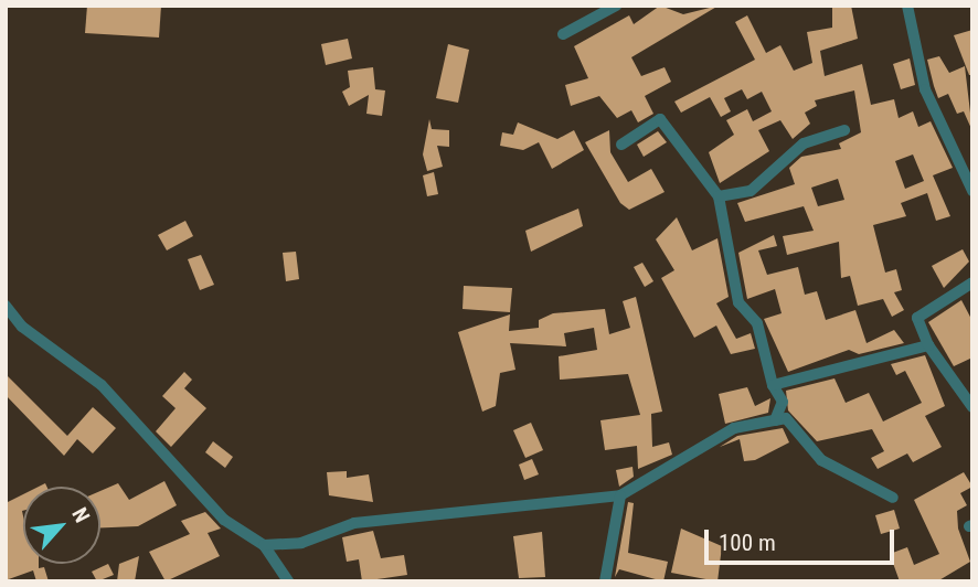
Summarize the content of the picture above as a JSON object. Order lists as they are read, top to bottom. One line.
{"scale_bar":"100 m","north":"top right"}
